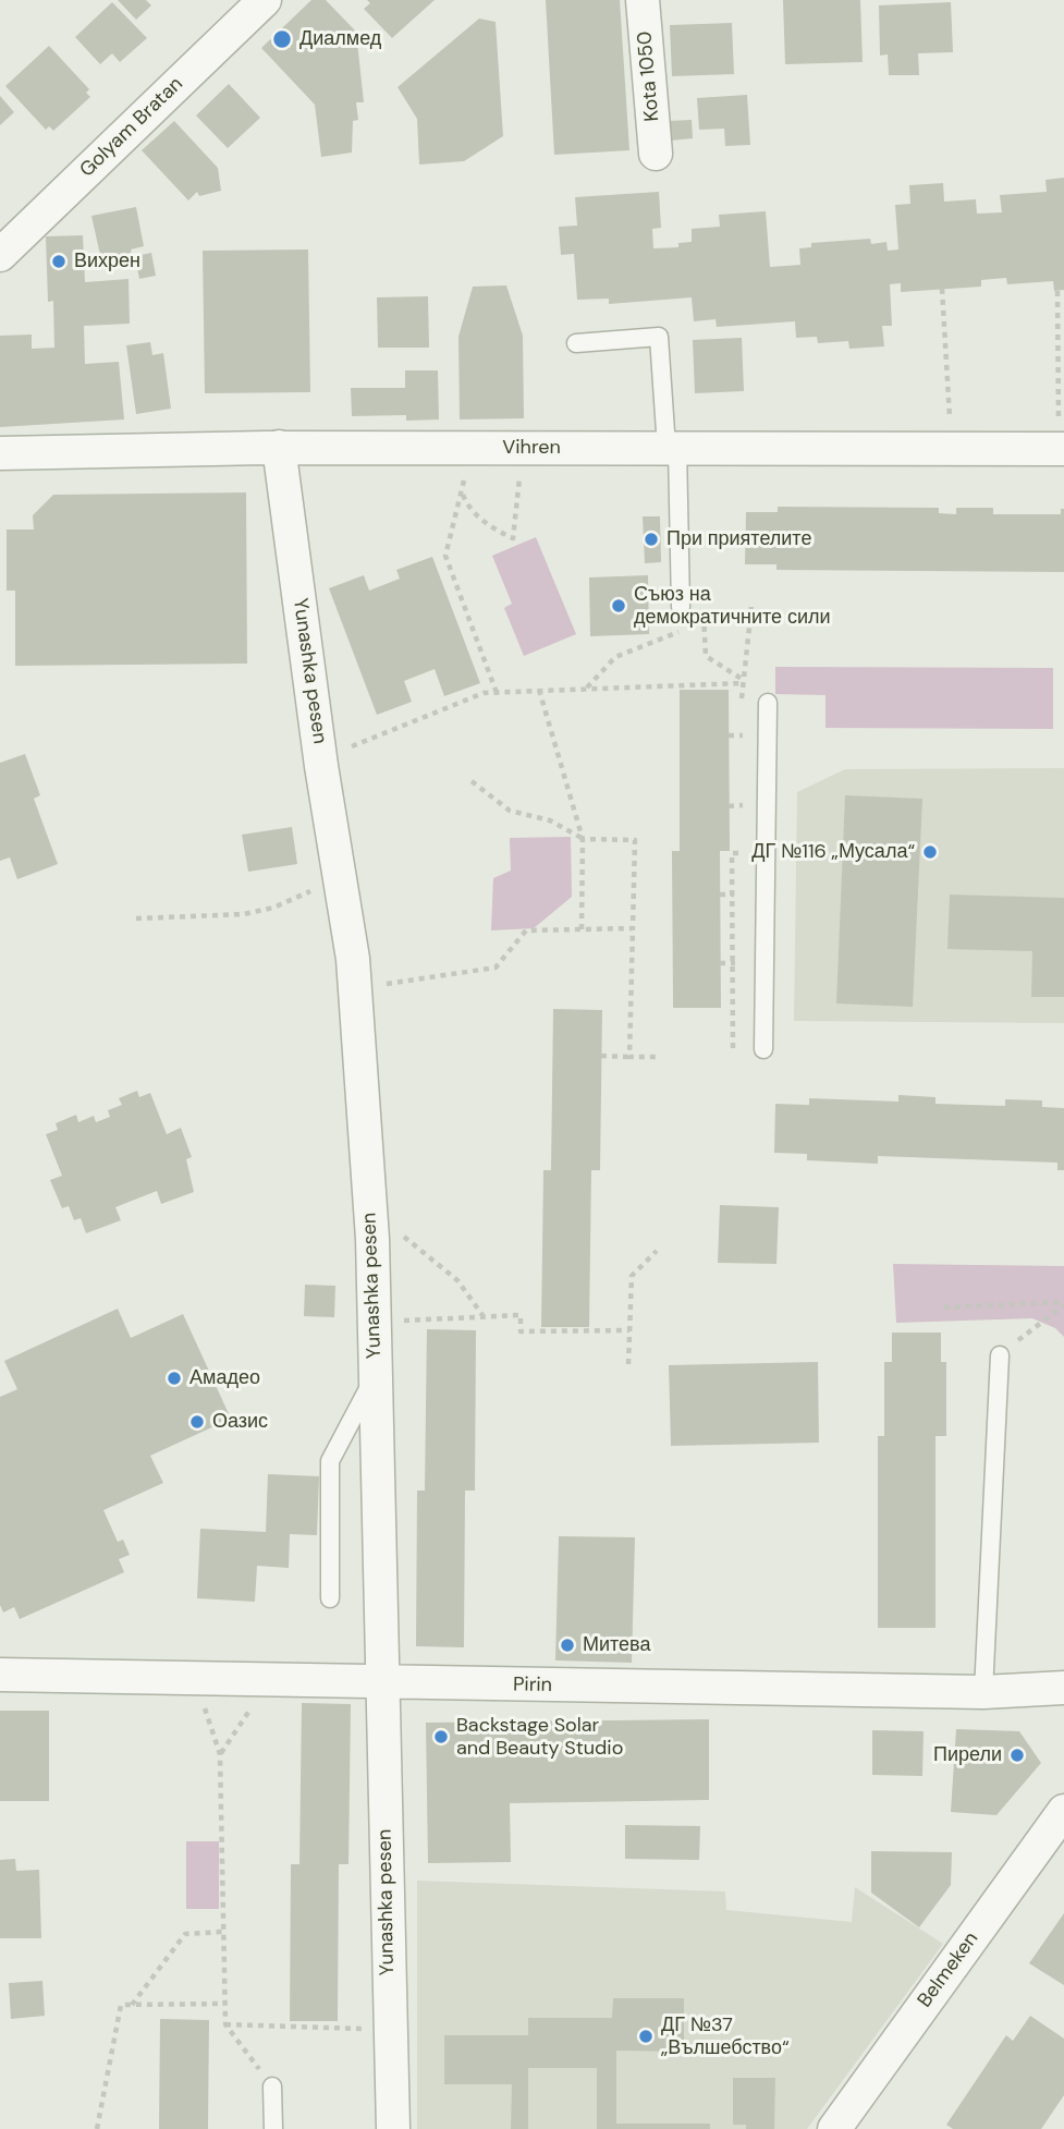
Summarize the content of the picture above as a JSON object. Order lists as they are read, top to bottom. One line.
{"streets":{"street":["Kota 1050","Golyam Bratan","Vihren","Yunashka pesen","Pirin","Belmeken"]},"crossings":[["Vihren","Yunashka pesen"],["Yunashka pesen","Pirin"]],"places":["Диалмед","Вихрен","При приятелите","Съюз на демократичните сили","ДГ №116 „Мусала“","Амадео","Оазис","Митева","Backstage Solar and Beauty Studio","Пирели","ДГ №37 „Вълшебство“"]}
